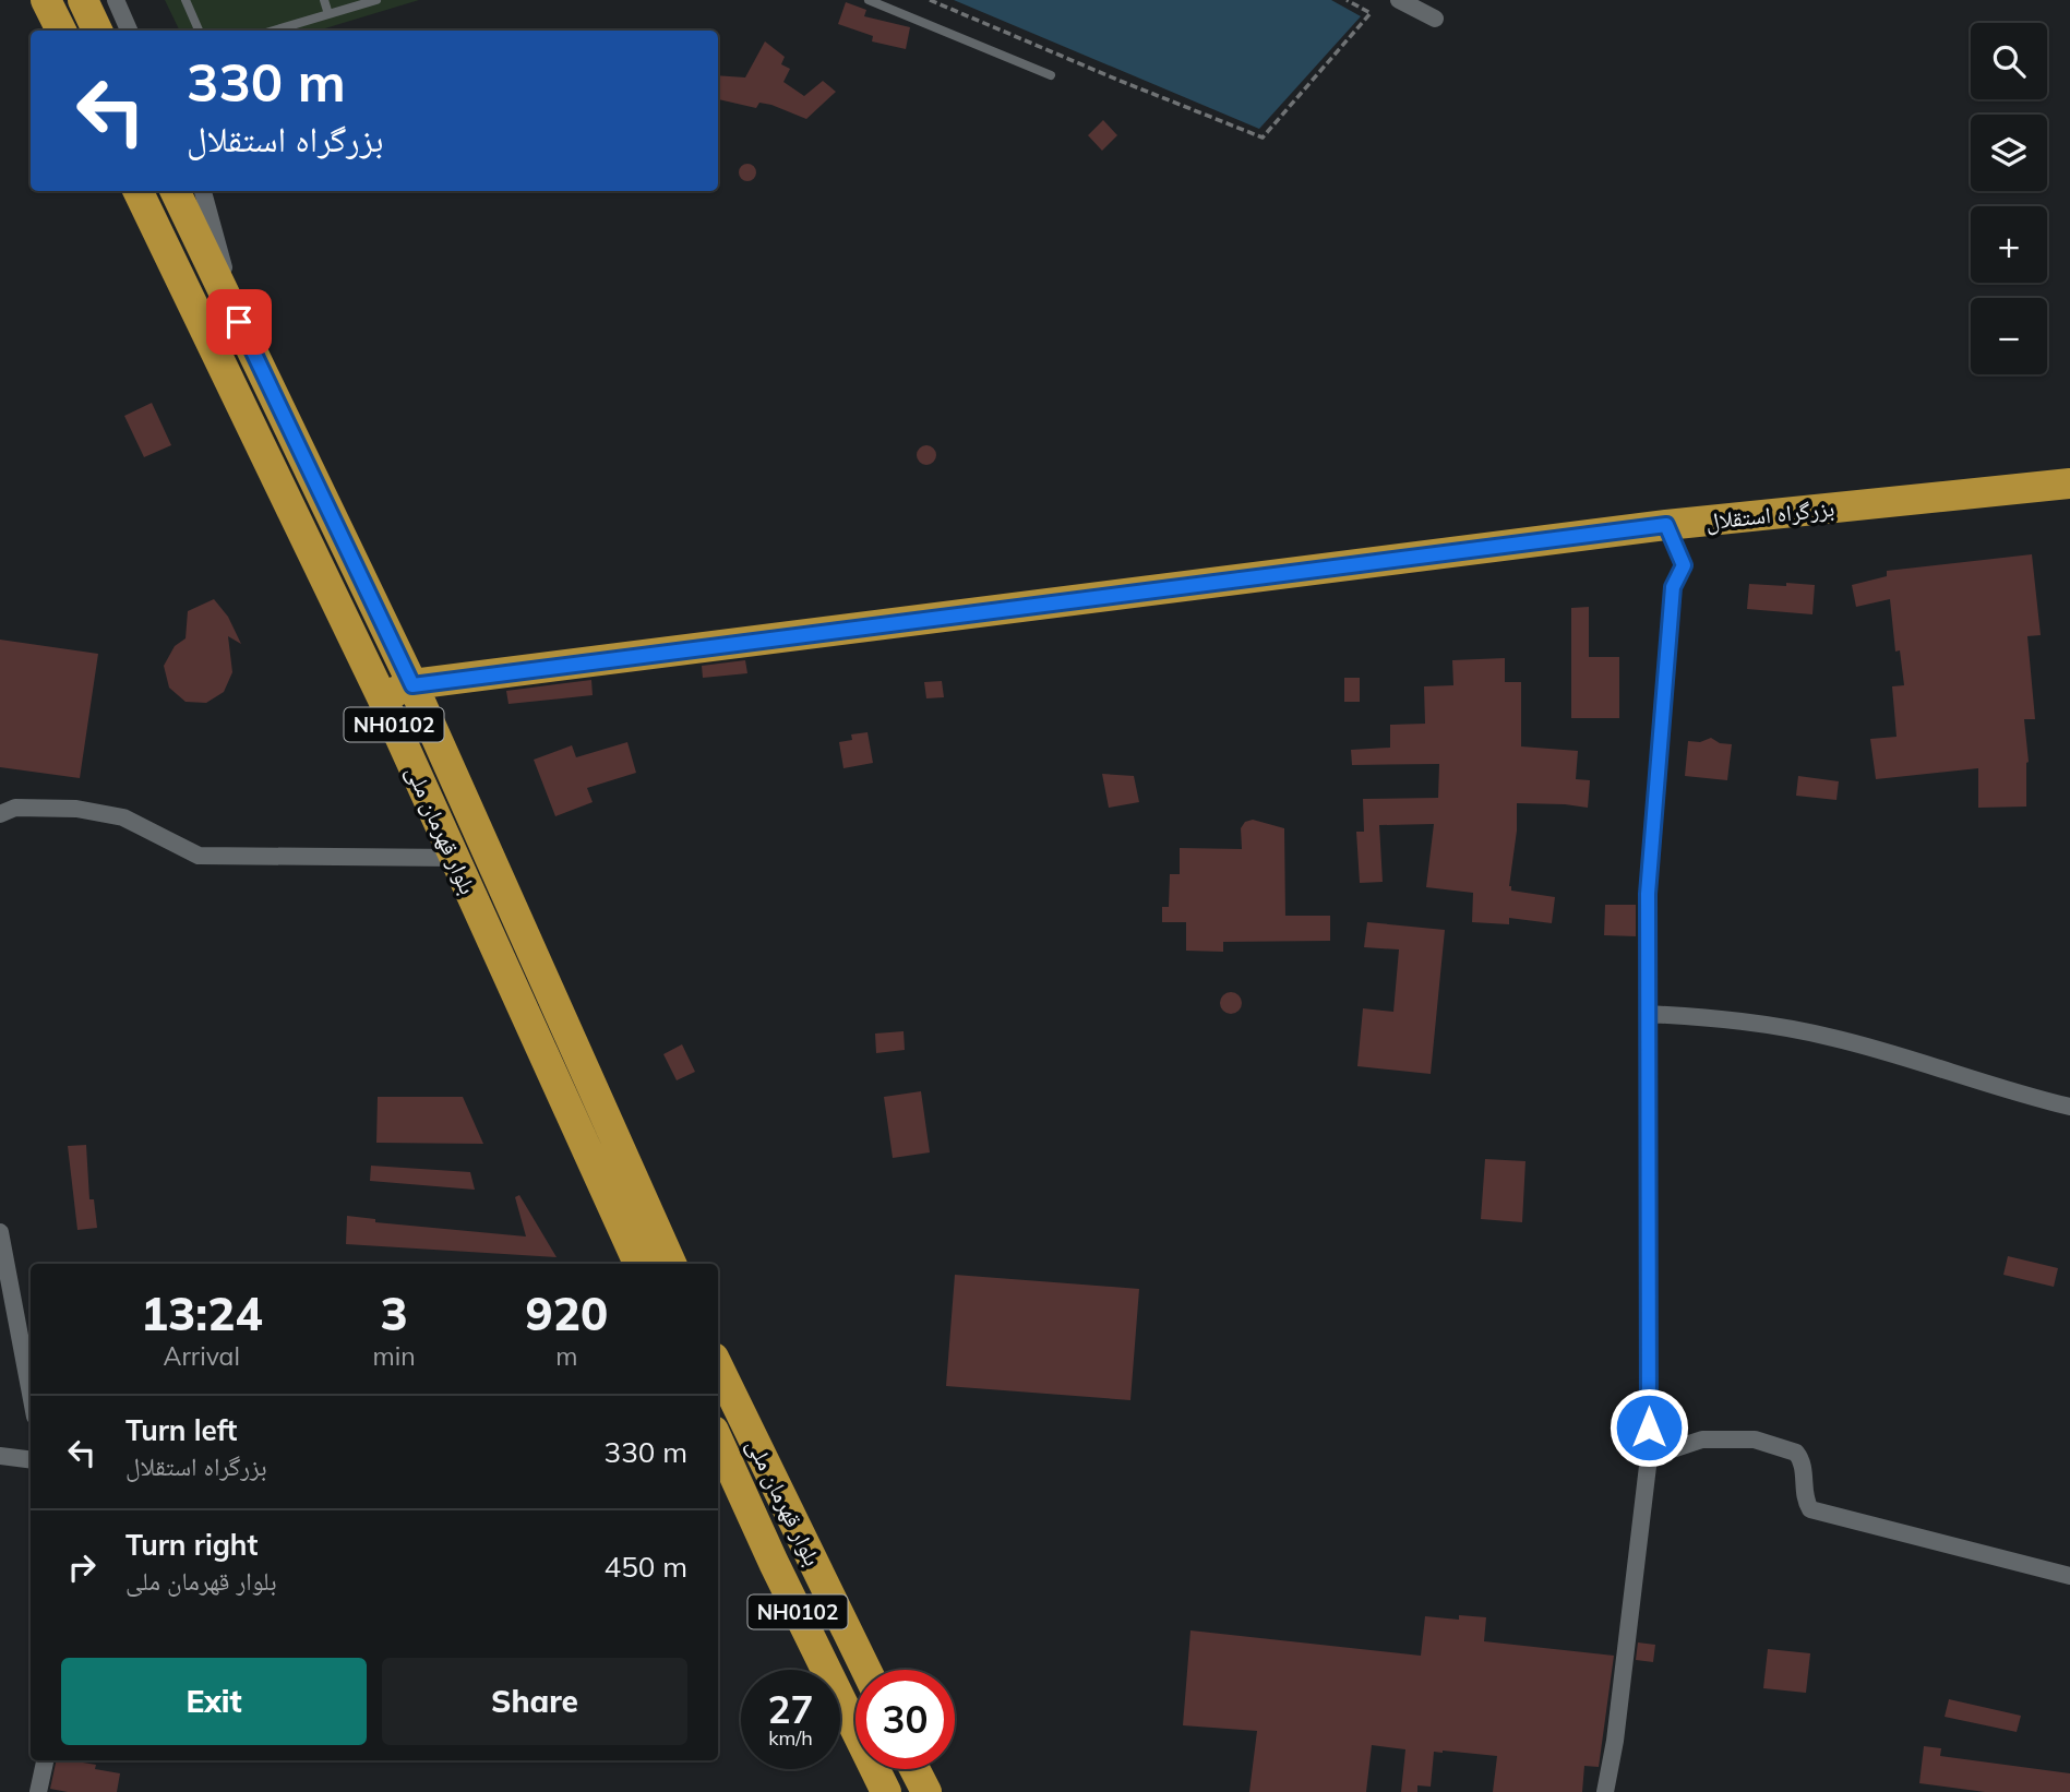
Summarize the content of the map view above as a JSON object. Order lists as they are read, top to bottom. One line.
{"streets":{"highway":["بزرگراه استقلال","NH0102","بلوار قهرمان ملی"]},"crossings":[["بزرگراه استقلال","بلوار قهرمان ملی"]],"page":{"map_buttons":["+","−"],"turn":["330 m","بزرگراه استقلال"],"eta":["13:24","Arrival","3","min","920","m"],"list":[{"name":"Turn left","note":"بزرگراه استقلال","value":"330 m"},{"name":"Turn right","note":"بلوار قهرمان ملی","value":"450 m"}],"buttons":["Exit","Share"],"speed":"27 km/h","limit":"30"}}
